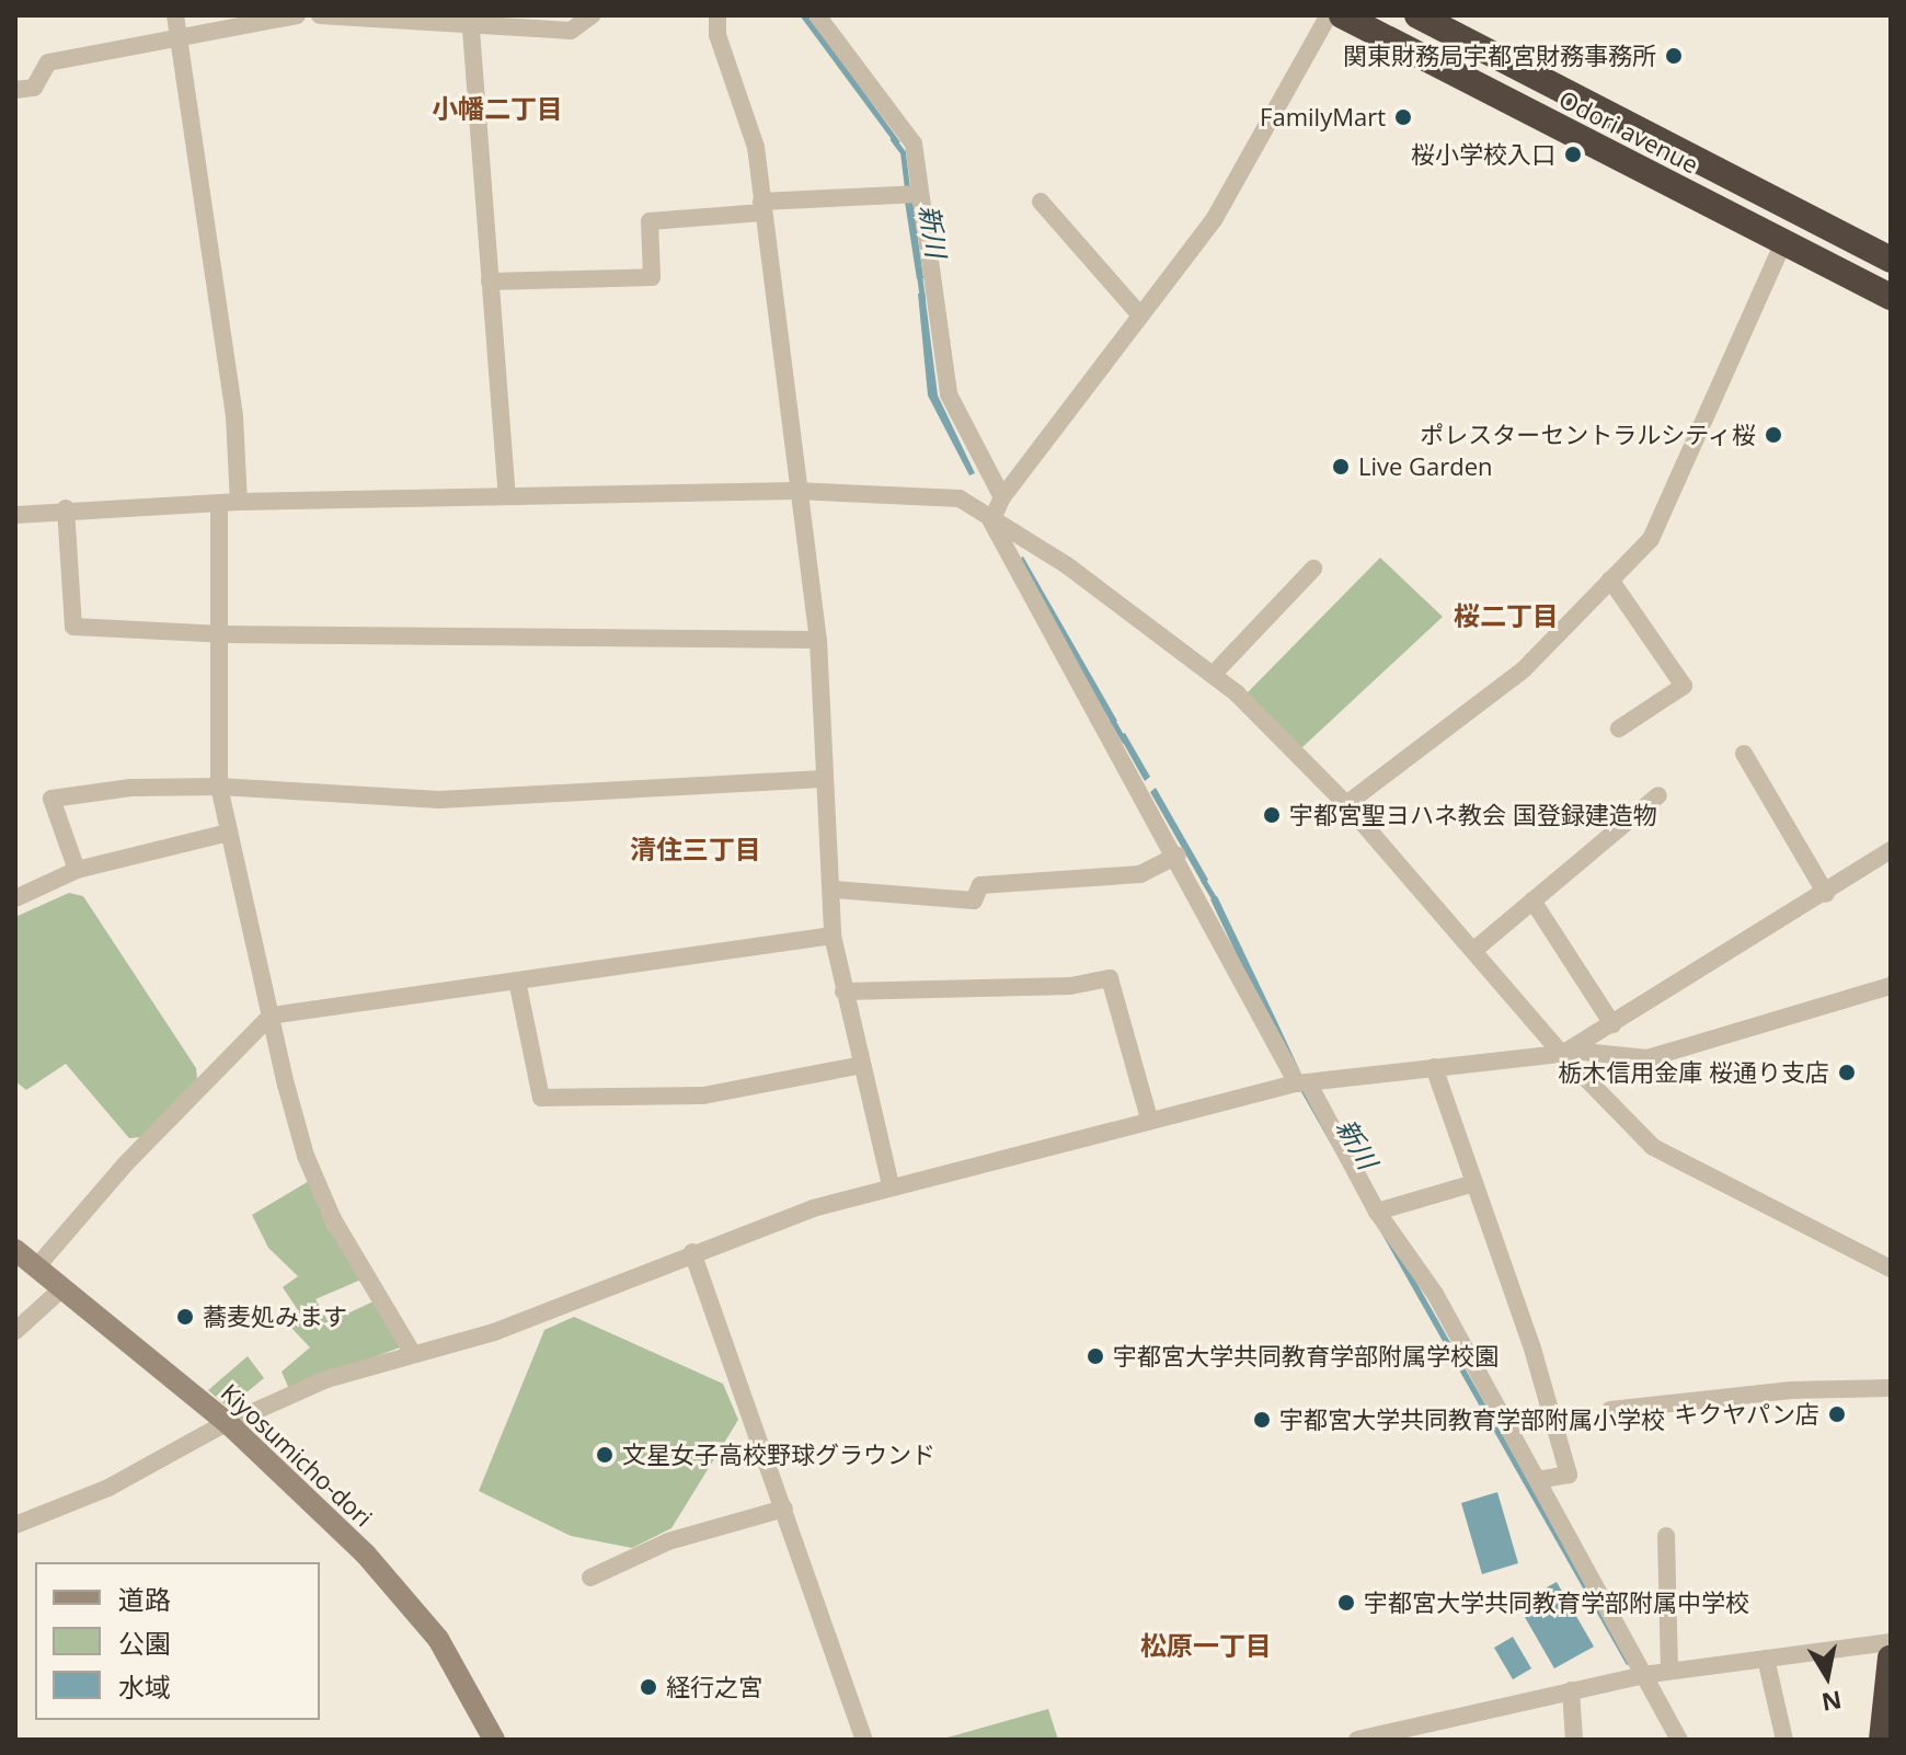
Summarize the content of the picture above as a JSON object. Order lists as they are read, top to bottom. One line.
{"streets":{"highway":["Odori avenue"],"street":["Kiyosumicho-dori"]},"districts":["小幡二丁目","桜二丁目","清住三丁目","松原一丁目"],"water":["新川"],"places":["関東財務局宇都宮財務事務所","FamilyMart","桜小学校入口","ポレスターセントラルシティ桜","Live Garden","宇都宮聖ヨハネ教会 国登録建造物","栃木信用金庫 桜通り支店","蕎麦処みます","宇都宮大学共同教育学部附属学校園","キクヤパン店","宇都宮大学共同教育学部附属小学校","文星女子高校野球グラウンド","宇都宮大学共同教育学部附属中学校","経行之宮"],"legend":["道路","公園","水域"],"north":"bottom"}
